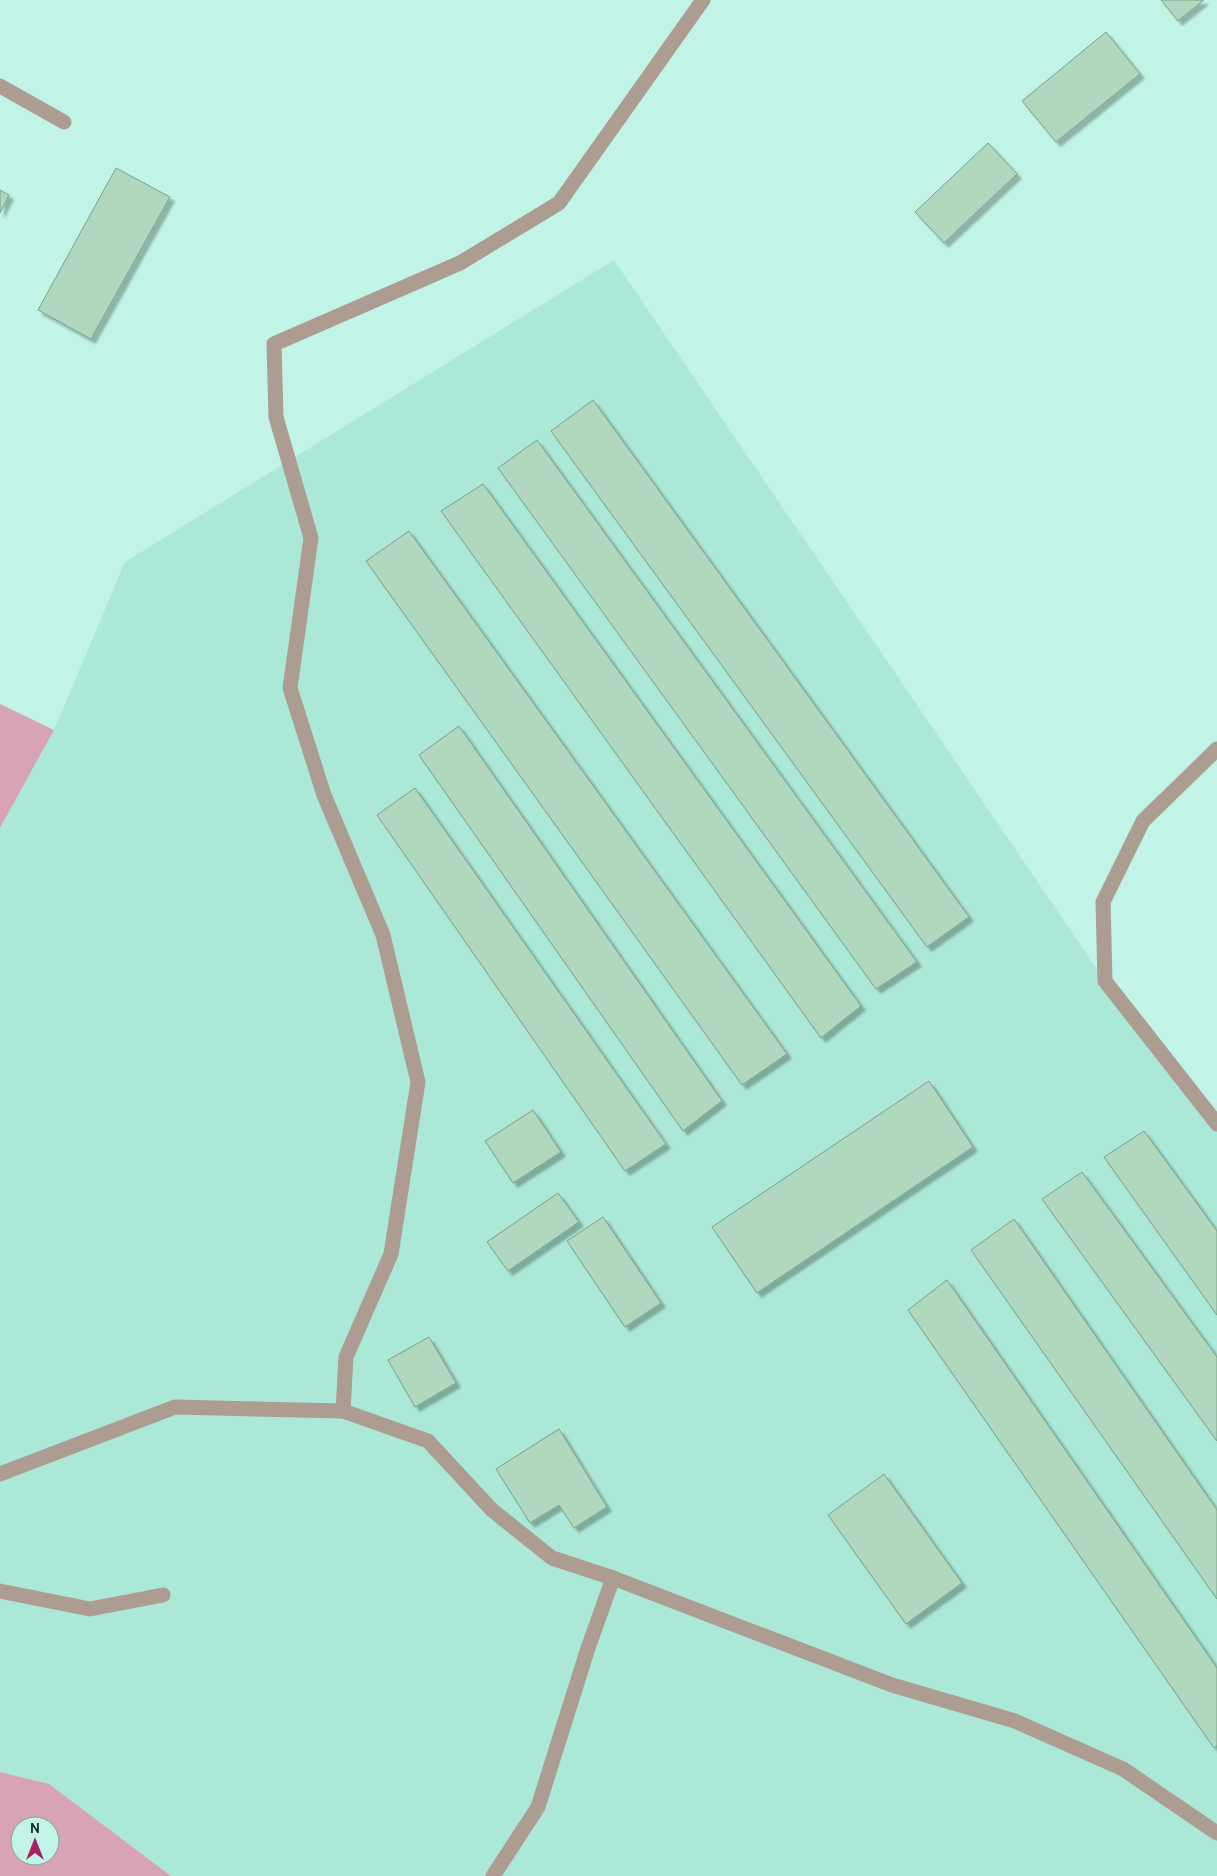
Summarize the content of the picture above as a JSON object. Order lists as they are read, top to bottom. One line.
{"north":"top"}
